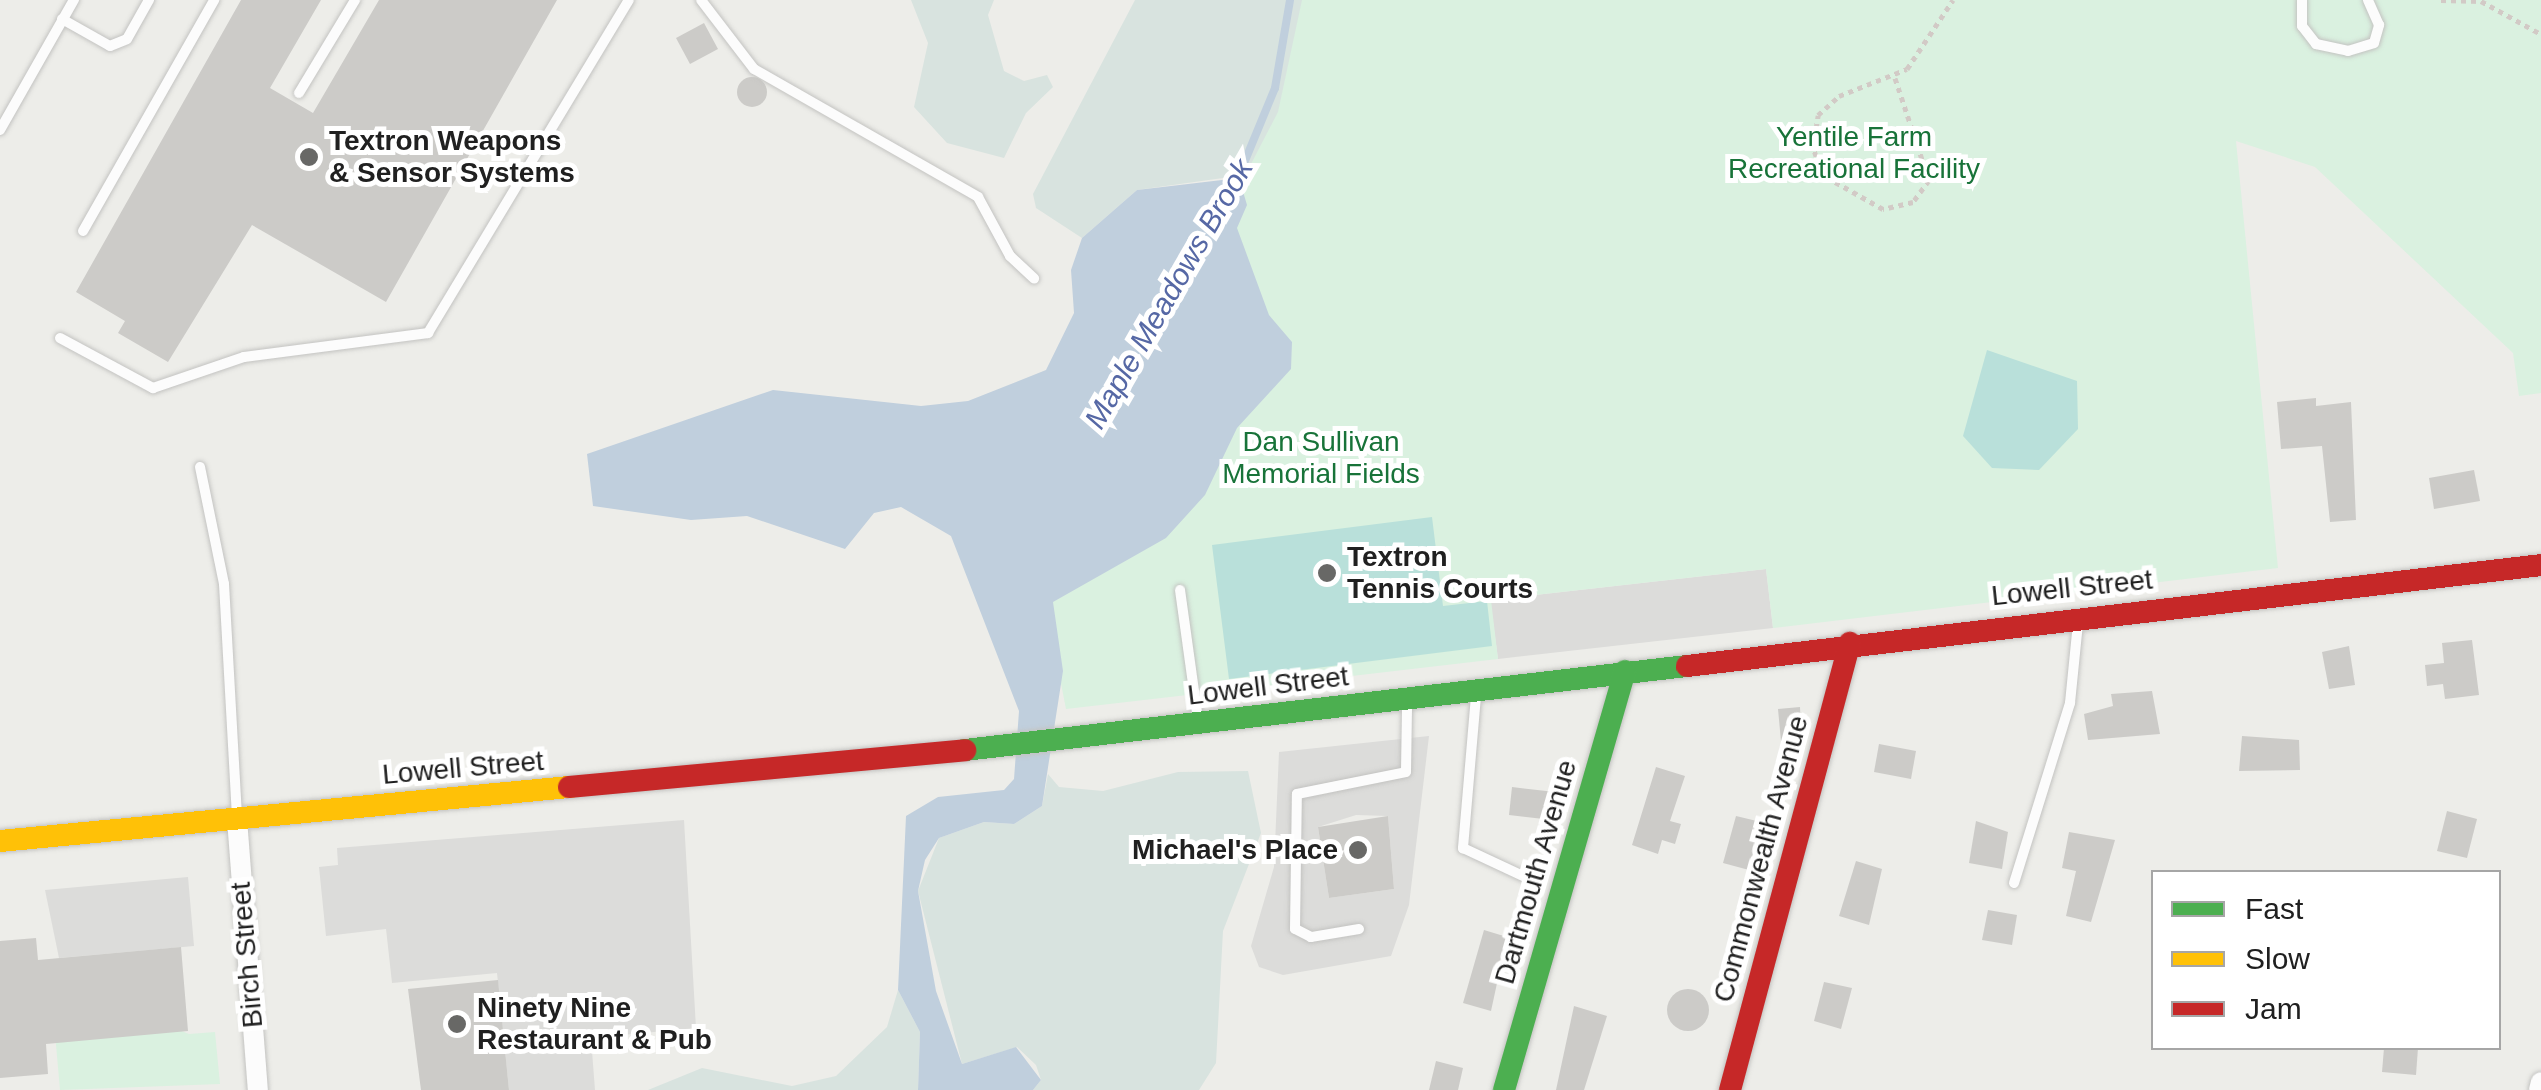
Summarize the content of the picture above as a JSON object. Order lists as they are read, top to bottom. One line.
{"streets":{"main road":["Lowell Street","Commonwealth Avenue","Dartmouth Avenue"],"street":["Birch Street"]},"crossings":[["Lowell Street","Commonwealth Avenue"],["Lowell Street","Dartmouth Avenue"],["Lowell Street","Birch Street"]],"water":["Maple Meadows Brook"],"parks":["Yentile Farm Recreational Facility","Dan Sullivan Memorial Fields"],"places":["Textron Weapons & Sensor Systems","Textron Tennis Courts","Michael's Place","Ninety Nine Restaurant & Pub"],"legend":["Fast","Slow","Jam"]}
